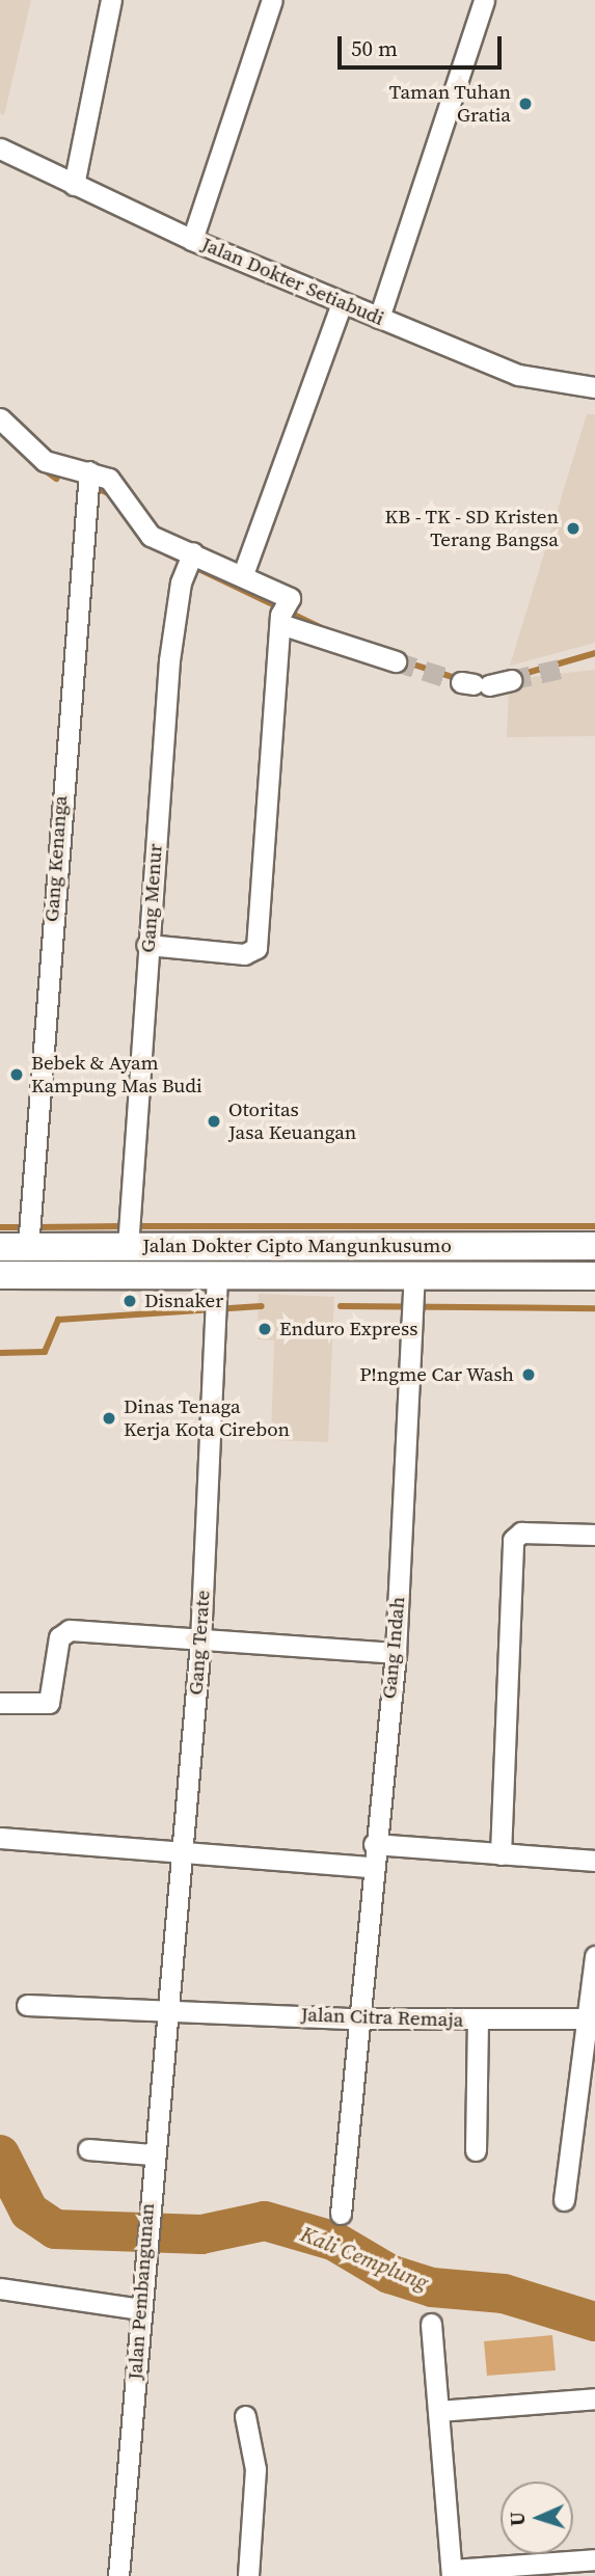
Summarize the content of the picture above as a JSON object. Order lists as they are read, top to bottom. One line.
{"streets":{"main road":["Jalan Dokter Cipto Mangunkusumo"],"street":["Jalan Dokter Setiabudi","Gang Kenanga","Gang Menur","Gang Terate","Gang Indah","Jalan Citra Remaja","Jalan Pembangunan"]},"crossings":[["Gang Kenanga","Jalan Dokter Cipto Mangunkusumo"],["Gang Menur","Jalan Dokter Cipto Mangunkusumo"],["Jalan Dokter Cipto Mangunkusumo","Gang Terate"],["Jalan Dokter Cipto Mangunkusumo","Gang Indah"],["Gang Terate","Jalan Citra Remaja"],["Gang Terate","Jalan Pembangunan"],["Gang Indah","Jalan Citra Remaja"],["Jalan Citra Remaja","Jalan Pembangunan"]],"water":["Kali Cemplung"],"places":["Taman Tuhan Gratia","KB - TK - SD Kristen Terang Bangsa","Bebek & Ayam Kampung Mas Budi","Otoritas Jasa Keuangan","Disnaker","Enduro Express","P!ngme Car Wash","Dinas Tenaga Kerja Kota Cirebon"],"scale_bar":"50 m","north":"left"}
